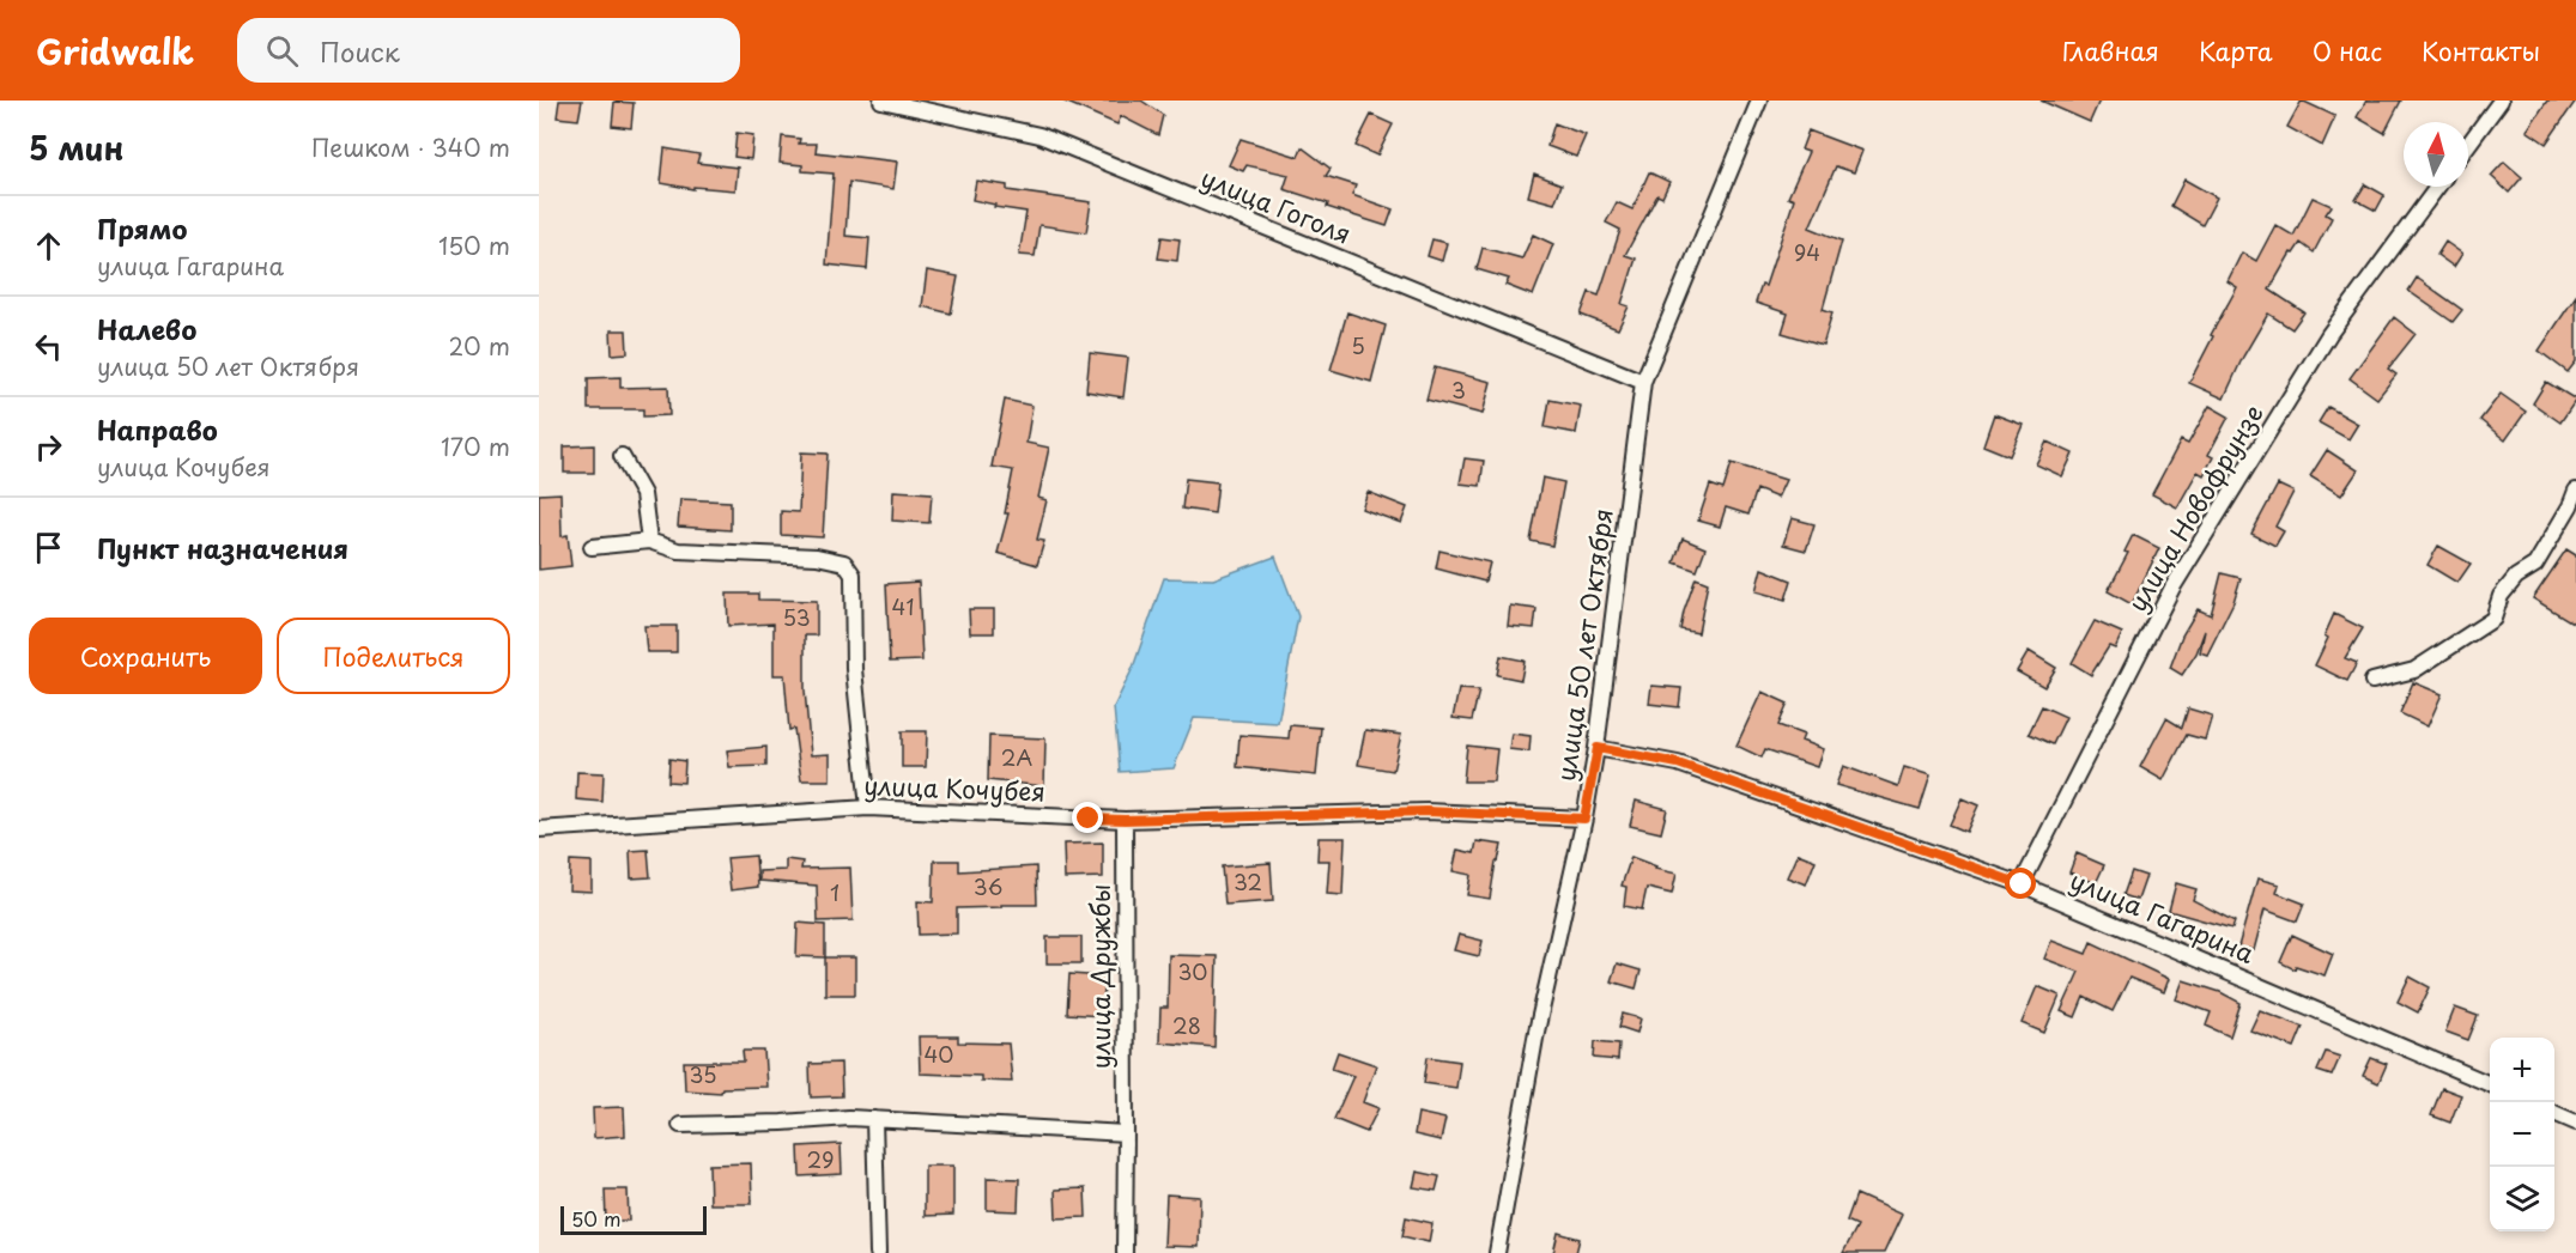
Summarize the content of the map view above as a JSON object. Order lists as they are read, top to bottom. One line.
{"streets":{"street":["улица Гоголя","улица Новофрунзе","улица 50 лет Октября","улица Кочубея","улица Гагарина","улица Дружбы"]},"crossings":[["улица Гоголя","улица 50 лет Октября"],["улица Новофрунзе","улица Гагарина"],["улица 50 лет Октября","улица Кочубея"],["улица 50 лет Октября","улица Гагарина"],["улица Кочубея","улица Дружбы"]],"house_numbers":["94","5","3","41","53","2А","32","36","1","30","28","40","35","29"],"scale_bar":"50 m","north":"top","page":{"header":"Gridwalk","search":"Поиск","nav":["Главная","Карта","О нас","Контакты"],"heading":["5 мин","Пешком · 340 m"],"list":[["Прямо","улица Гагарина","150 m"],["Налево","улица 50 лет Октября","20 m"],["Направо","улица Кочубея","170 m"],"Пункт назначения"],"buttons":["Сохранить","Поделиться"],"map_buttons":["+","−"],"scale":"50 m"}}
